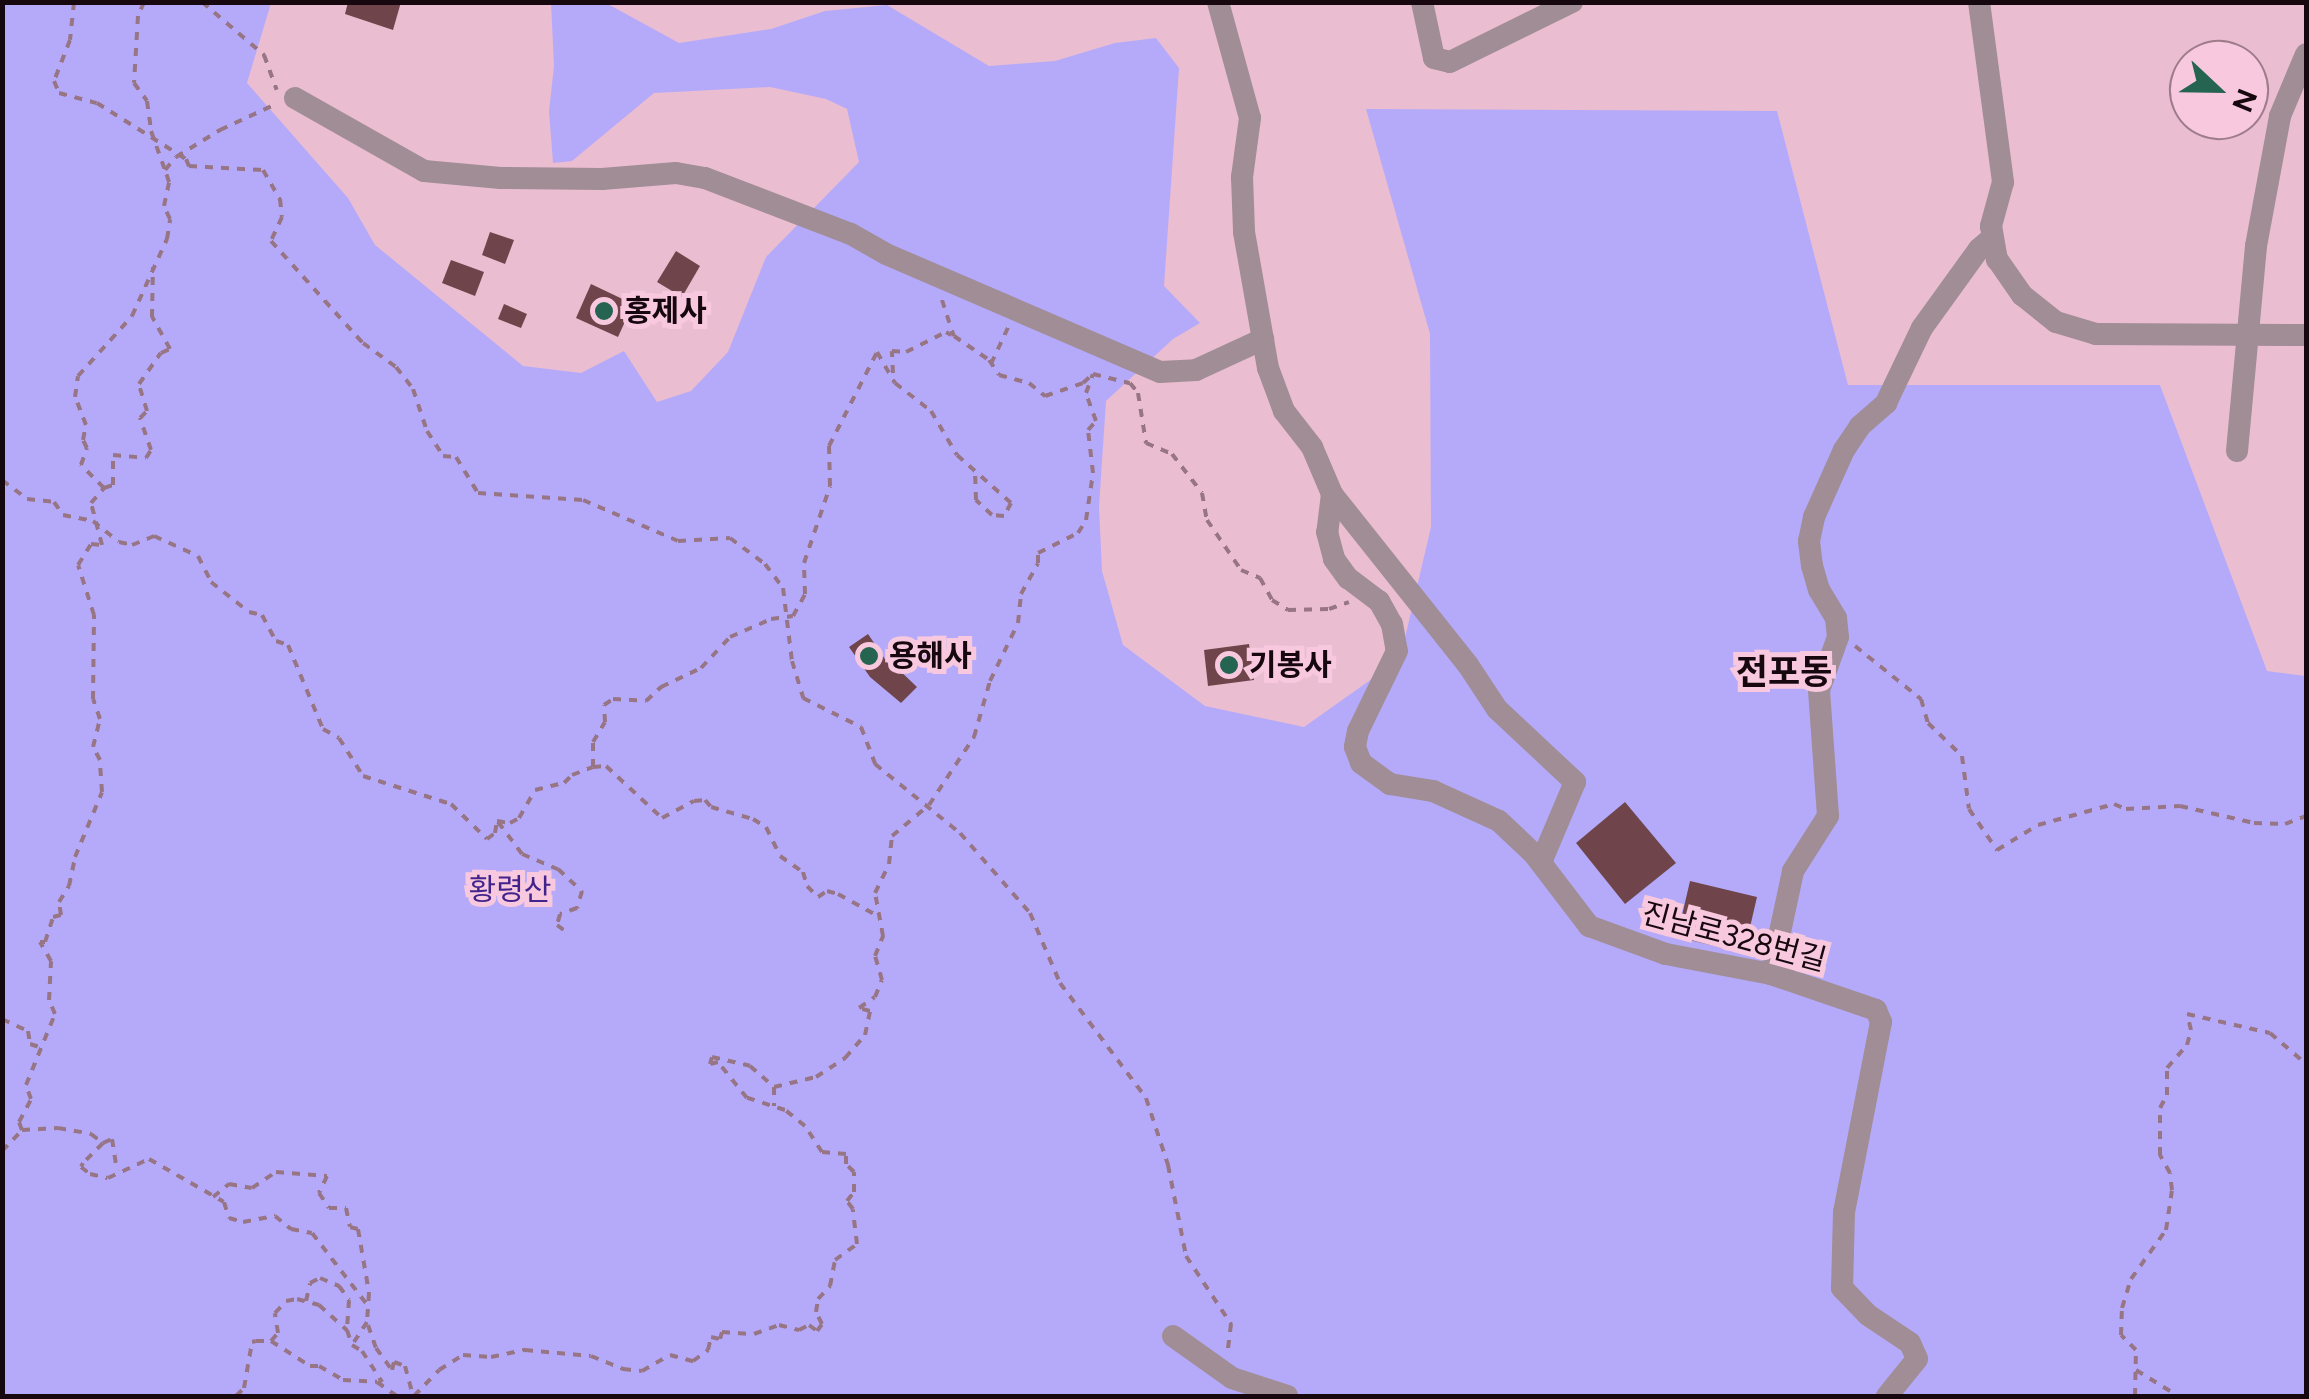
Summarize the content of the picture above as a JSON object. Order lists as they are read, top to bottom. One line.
{"streets":{"street":["진남로328번길"]},"districts":["전포동"],"parks":["황령산"],"places":["홍제사","용해사","기봉사"],"north":"right"}
